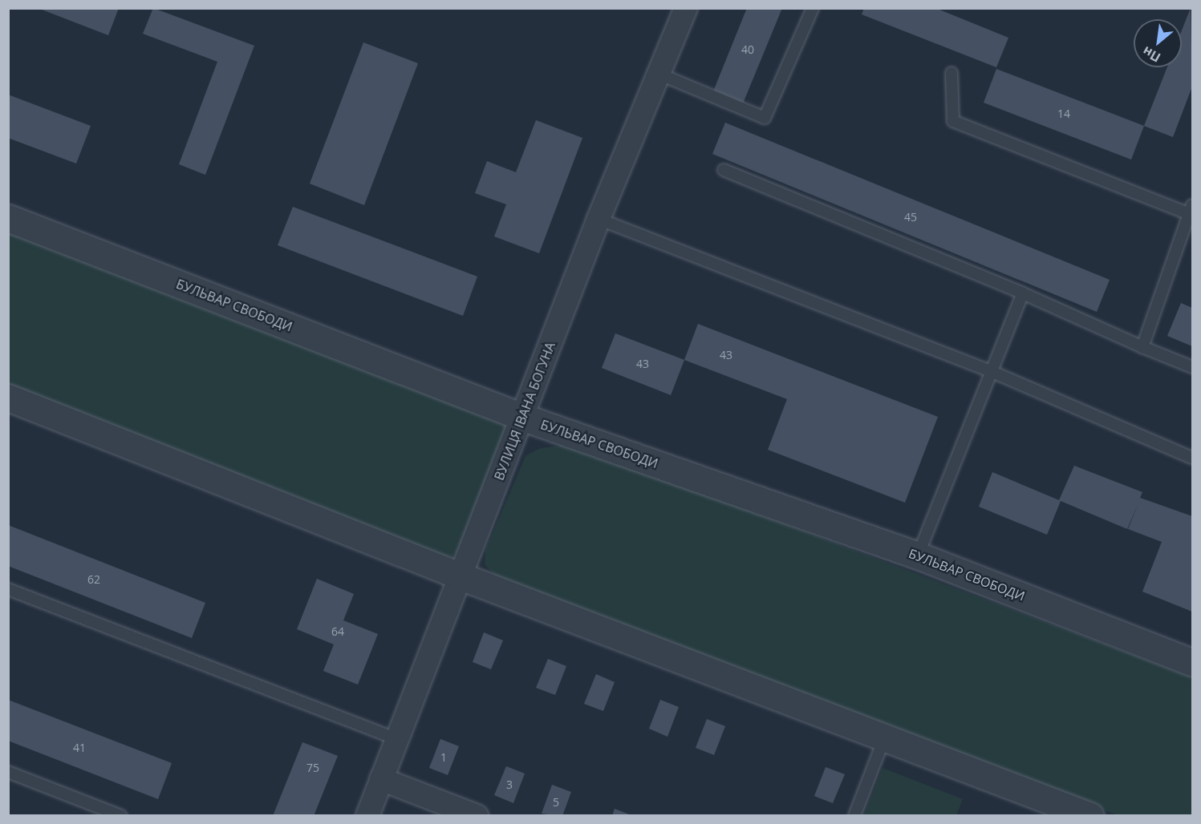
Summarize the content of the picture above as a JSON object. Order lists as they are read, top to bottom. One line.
{"streets":{"street":["БУЛЬВАР СВОБОДИ","ВУЛИЦЯ ІВАНА БОГУНА"]},"crossings":[["БУЛЬВАР СВОБОДИ","ВУЛИЦЯ ІВАНА БОГУНА"]],"house_numbers":["40","14","45","43","43","62","64","41","1","75","3","5"],"north":"bottom left"}
